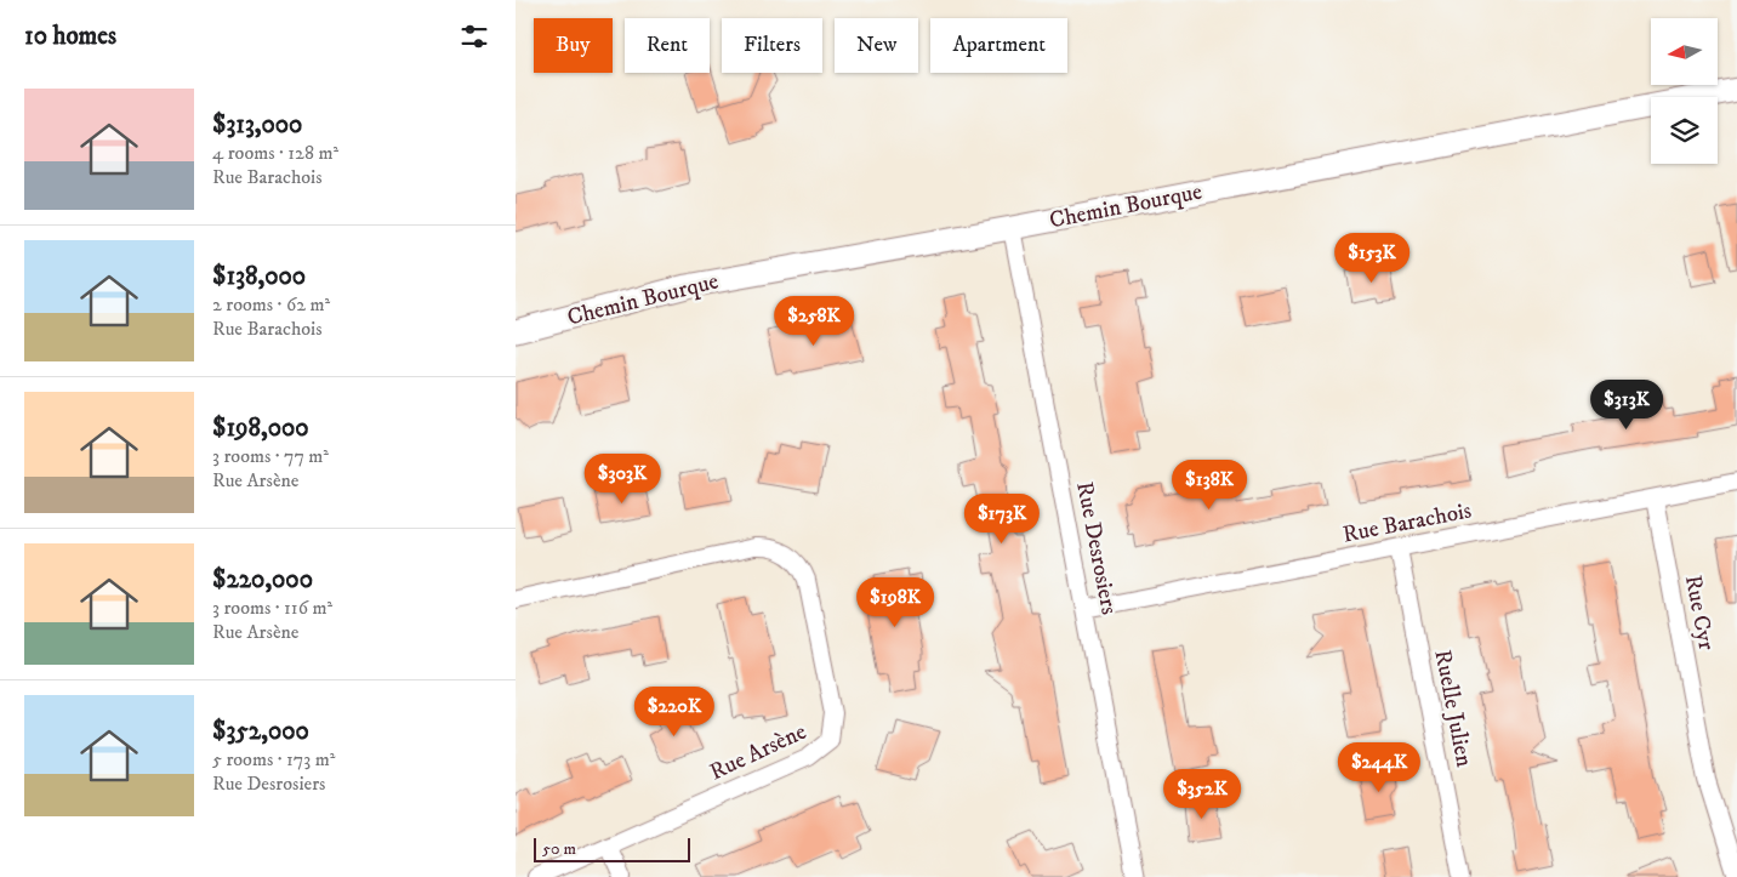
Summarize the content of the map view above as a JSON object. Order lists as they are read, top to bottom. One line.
{"streets":{"street":["Chemin Bourque","Rue Barachois","Rue Desrosiers","Rue Cyr","Ruelle Julien","Rue Arsène"]},"crossings":[["Chemin Bourque","Rue Desrosiers"],["Rue Barachois","Rue Desrosiers"],["Rue Barachois","Rue Cyr"],["Rue Barachois","Ruelle Julien"]],"scale_bar":"50 m","north":"left","page":{"heading":"10 homes","chip":["Buy","Rent","Filters","New","Apartment"],"list":[{"name":"$313,000","note":"4 rooms · 128 m² · Rue Barachois"},{"name":"$138,000","note":"2 rooms · 62 m² · Rue Barachois"},{"name":"$198,000","note":"3 rooms · 77 m² · Rue Arsène"},{"name":"$220,000","note":"3 rooms · 116 m² · Rue Arsène"},{"name":"$352,000","note":"5 rooms · 173 m² · Rue Desrosiers"}],"price":["$153K","$258K","$313K","$303K","$138K","$173K","$198K","$220K","$244K","$352K"],"scale":"50 m"}}
